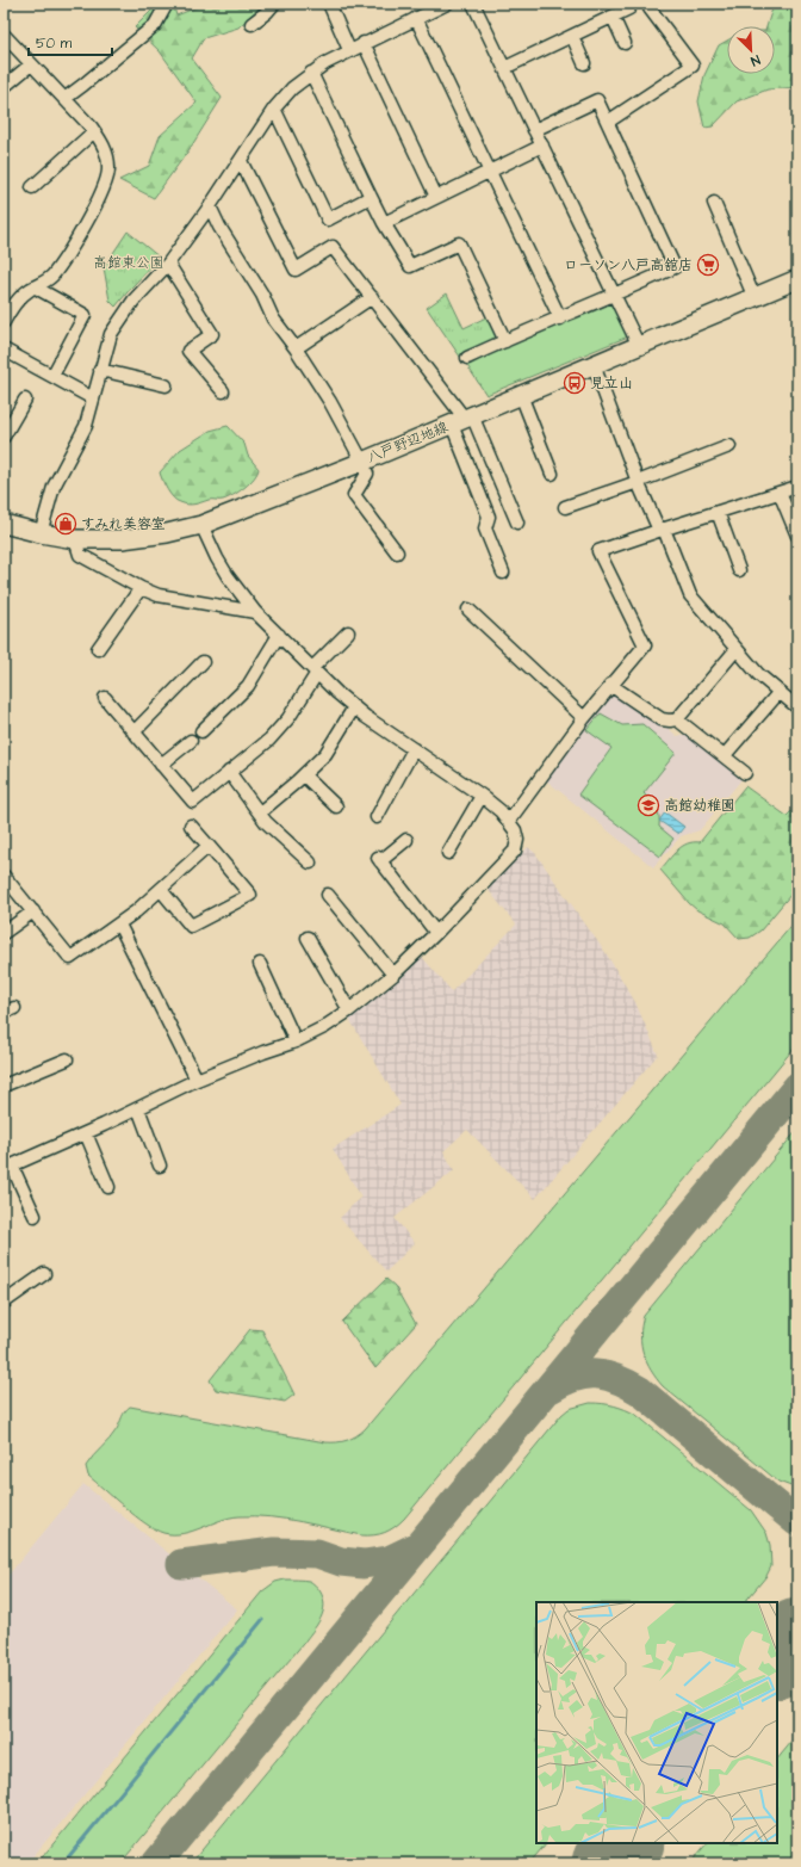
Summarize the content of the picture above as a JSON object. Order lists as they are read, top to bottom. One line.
{"streets":{"main road":["八戸野辺地線"]},"parks":["高館東公園"],"places":{"supermarket":["ローソン八戸高舘店"],"bus stop":["見立山"],"shop":["すみれ美容室"],"school or university":["高館幼稚園"]},"scale_bar":"50 m","north":"bottom right"}
